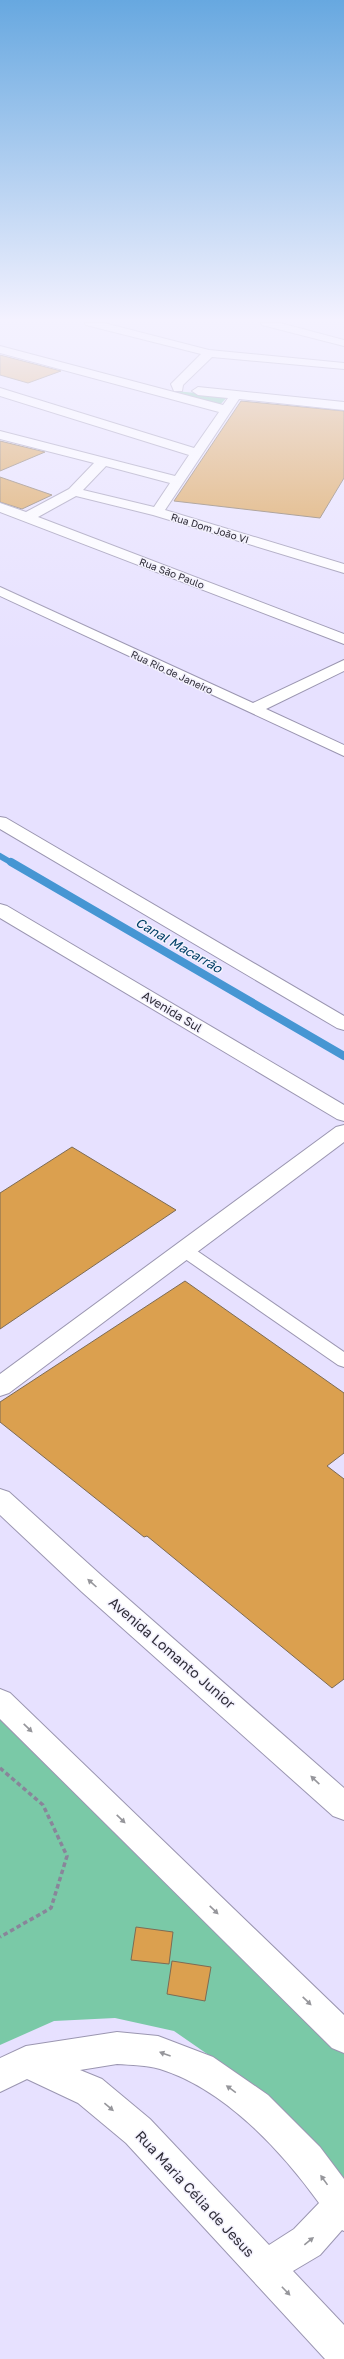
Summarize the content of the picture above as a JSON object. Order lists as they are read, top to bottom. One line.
{"streets":{"street":["Rua Dom João VI","Rua São Paulo","Rua Rio de Janeiro","Avenida Sul","Avenida Lomanto Junior","Rua Maria Célia de Jesus"]},"one_way":["Rua Maria Célia de Jesus"],"water":["Canal Macarrão"]}
